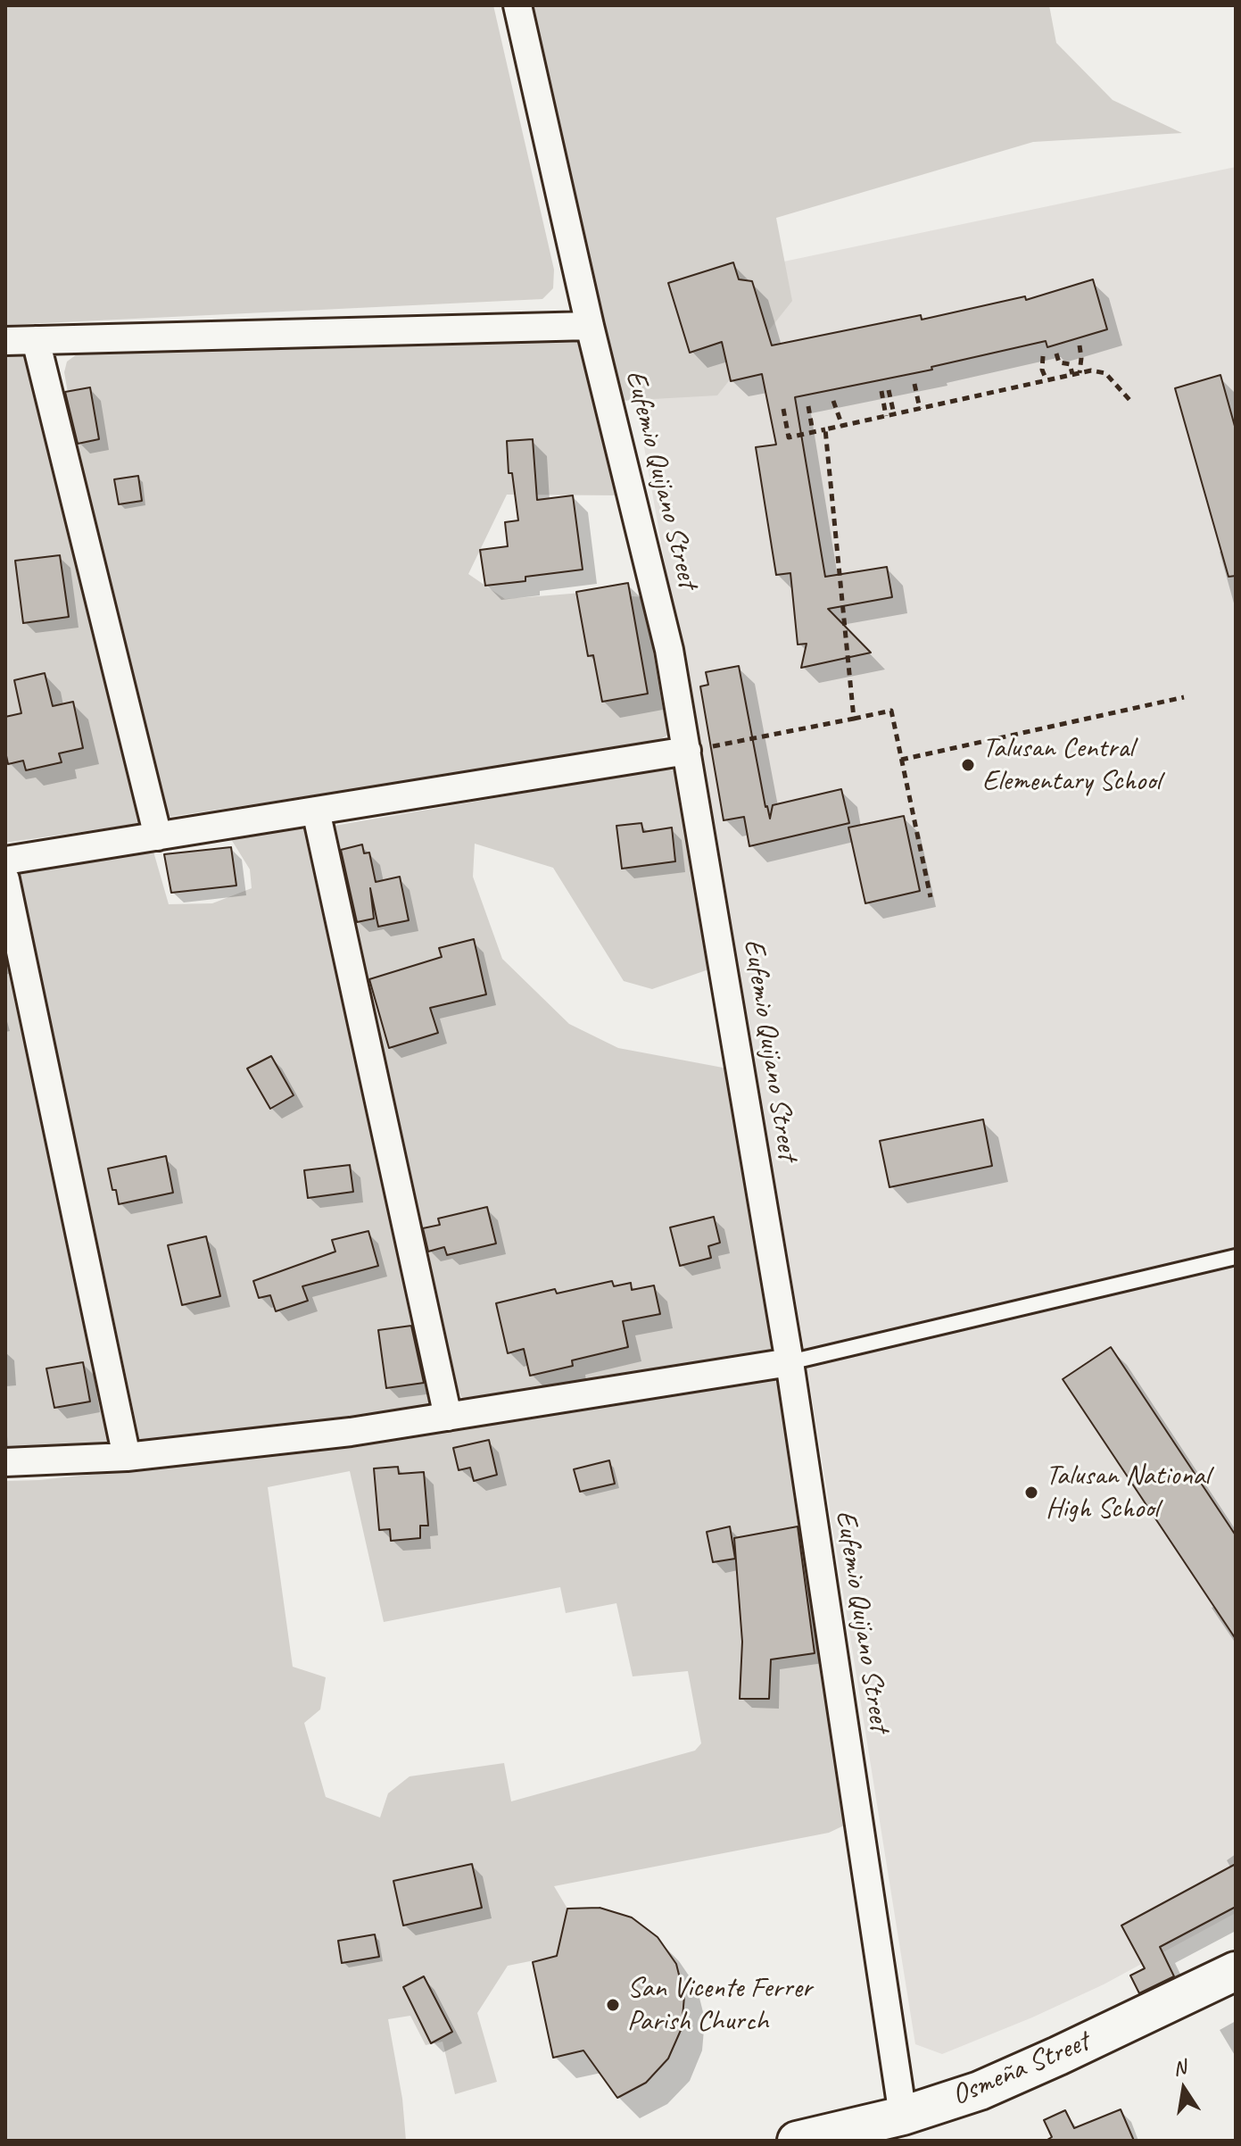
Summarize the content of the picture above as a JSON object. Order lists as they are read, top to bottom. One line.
{"streets":{"main road":["Osmeña Street"],"street":["Eufemio Quijano Street"]},"crossings":[["Eufemio Quijano Street","Osmeña Street"]],"places":["Talusan Central Elementary School","Talusan National High School","San Vicente Ferrer Parish Church"],"north":"top"}
